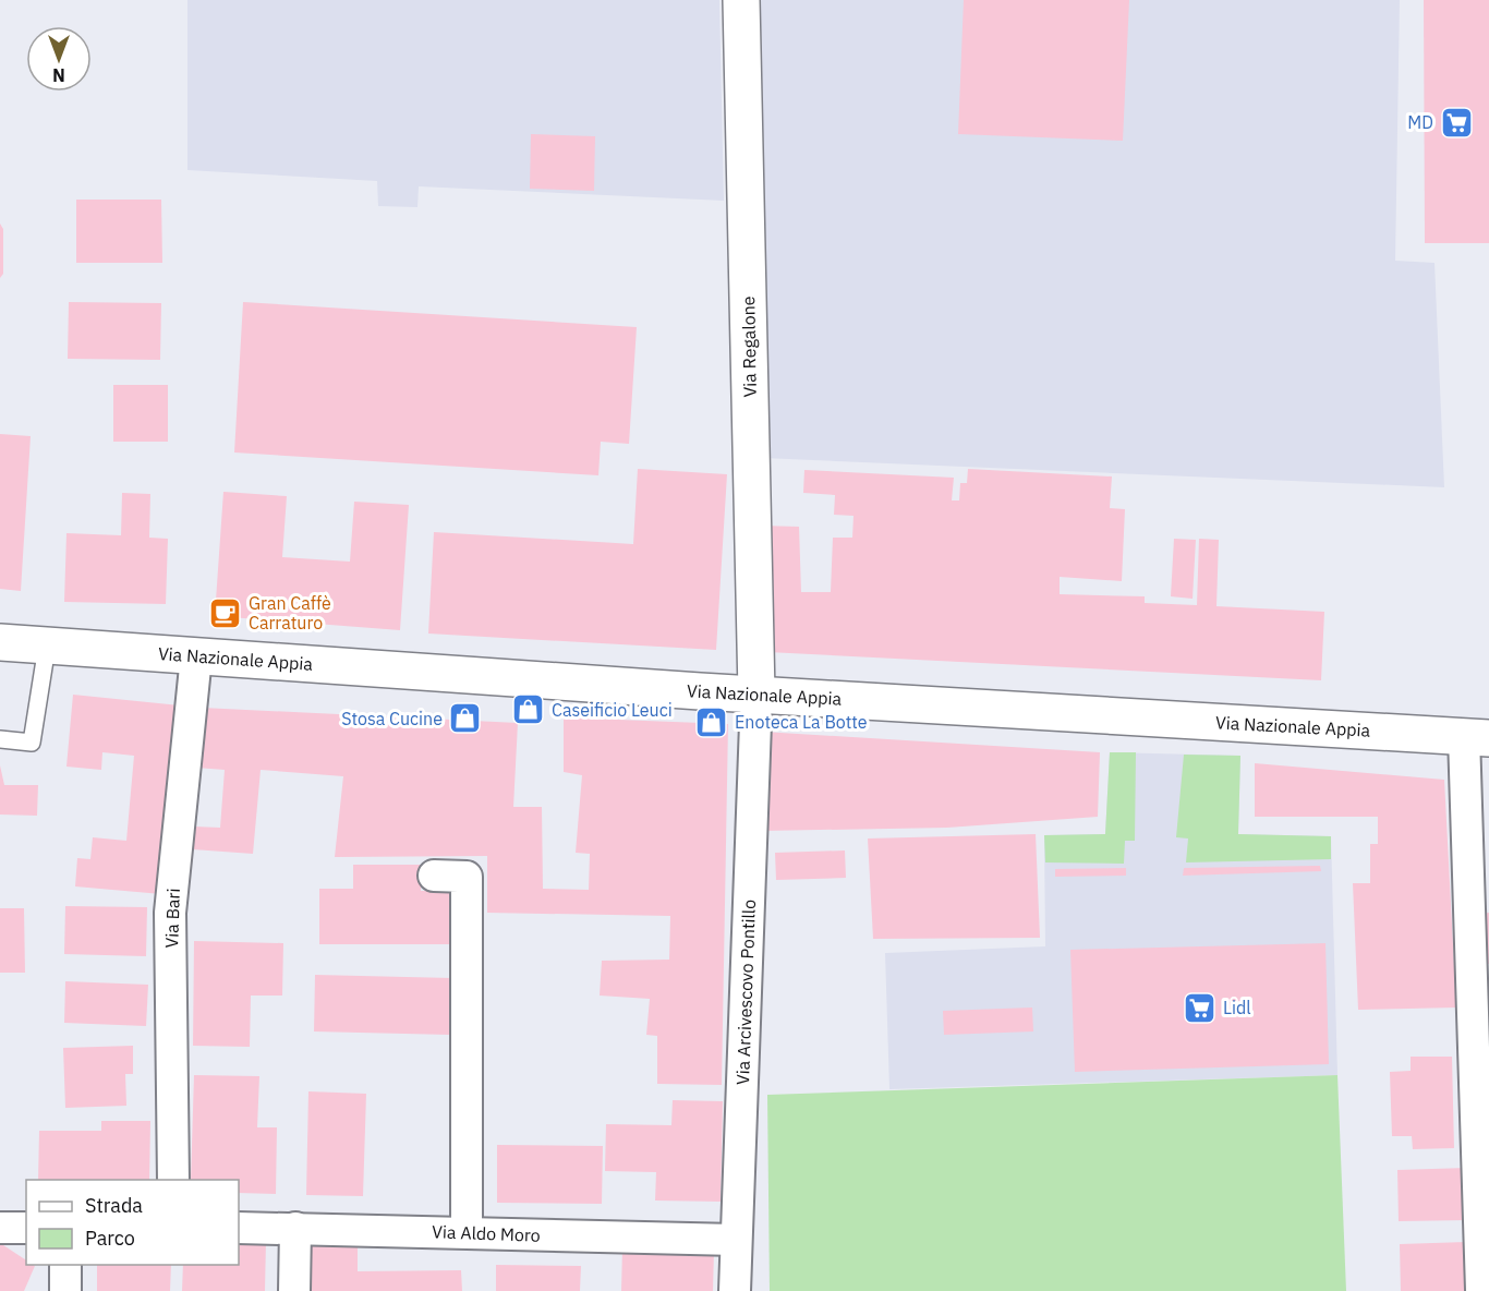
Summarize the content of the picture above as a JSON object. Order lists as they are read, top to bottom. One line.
{"streets":{"main road":["Via Regalone","Via Nazionale Appia"],"street":["Via Bari","Via Arcivescovo Pontillo","Via Aldo Moro"]},"crossings":[["Via Regalone","Via Nazionale Appia"],["Via Regalone","Via Arcivescovo Pontillo"],["Via Nazionale Appia","Via Bari"],["Via Nazionale Appia","Via Arcivescovo Pontillo"],["Via Arcivescovo Pontillo","Via Aldo Moro"]],"places":{"supermarket":["MD","Lidl"],"cafe":["Gran Caffè Carraturo"],"shop":["Caseificio Leuci","Stosa Cucine","Enoteca La Botte"]},"legend":["Strada","Parco"],"north":"bottom"}
